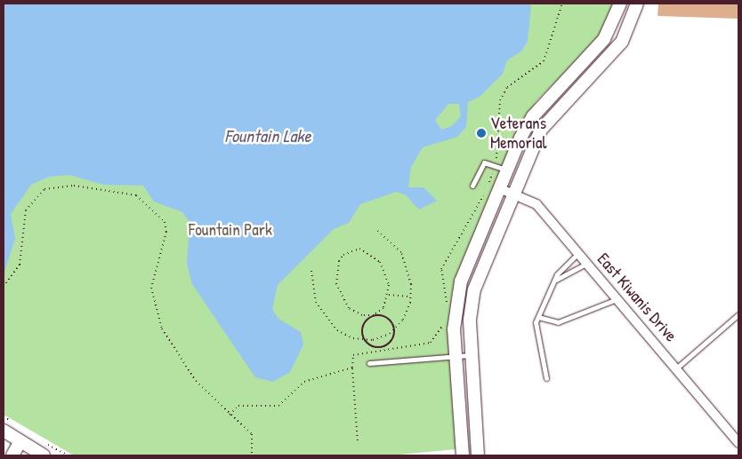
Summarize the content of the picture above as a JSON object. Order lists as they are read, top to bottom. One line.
{"streets":{"street":["East Kiwanis Drive"]},"water":["Fountain Lake"],"parks":["Fountain Park"],"places":["Veterans Memorial"]}
